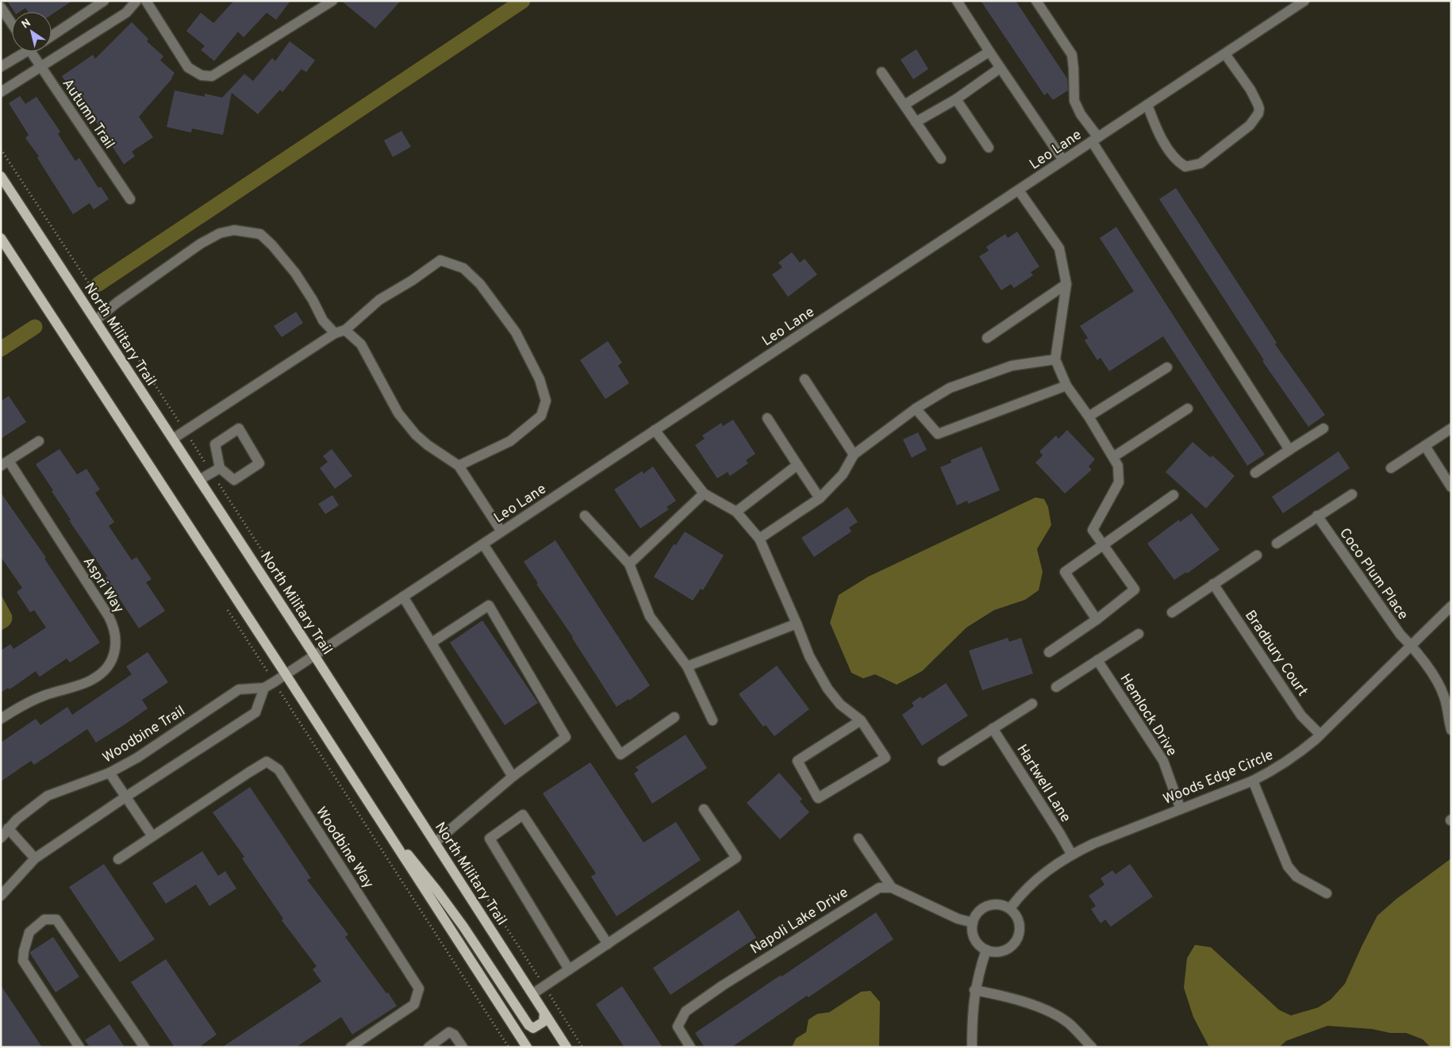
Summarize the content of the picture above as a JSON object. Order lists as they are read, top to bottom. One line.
{"streets":{"main road":["North Military Trail"],"street":["Autumn Trail","Leo Lane","Coco Plum Place","Aspri Way","Bradbury Court","Hemlock Drive","Woodbine Trail","Woods Edge Circle","Hartwell Lane","Woodbine Way","Napoli Lake Drive"]},"crossings":[["Leo Lane","North Military Trail"],["Leo Lane","Woodbine Trail"],["Coco Plum Place","Woods Edge Circle"],["Bradbury Court","Woods Edge Circle"],["Hemlock Drive","Woods Edge Circle"],["Woods Edge Circle","Hartwell Lane"]],"north":"top left"}
